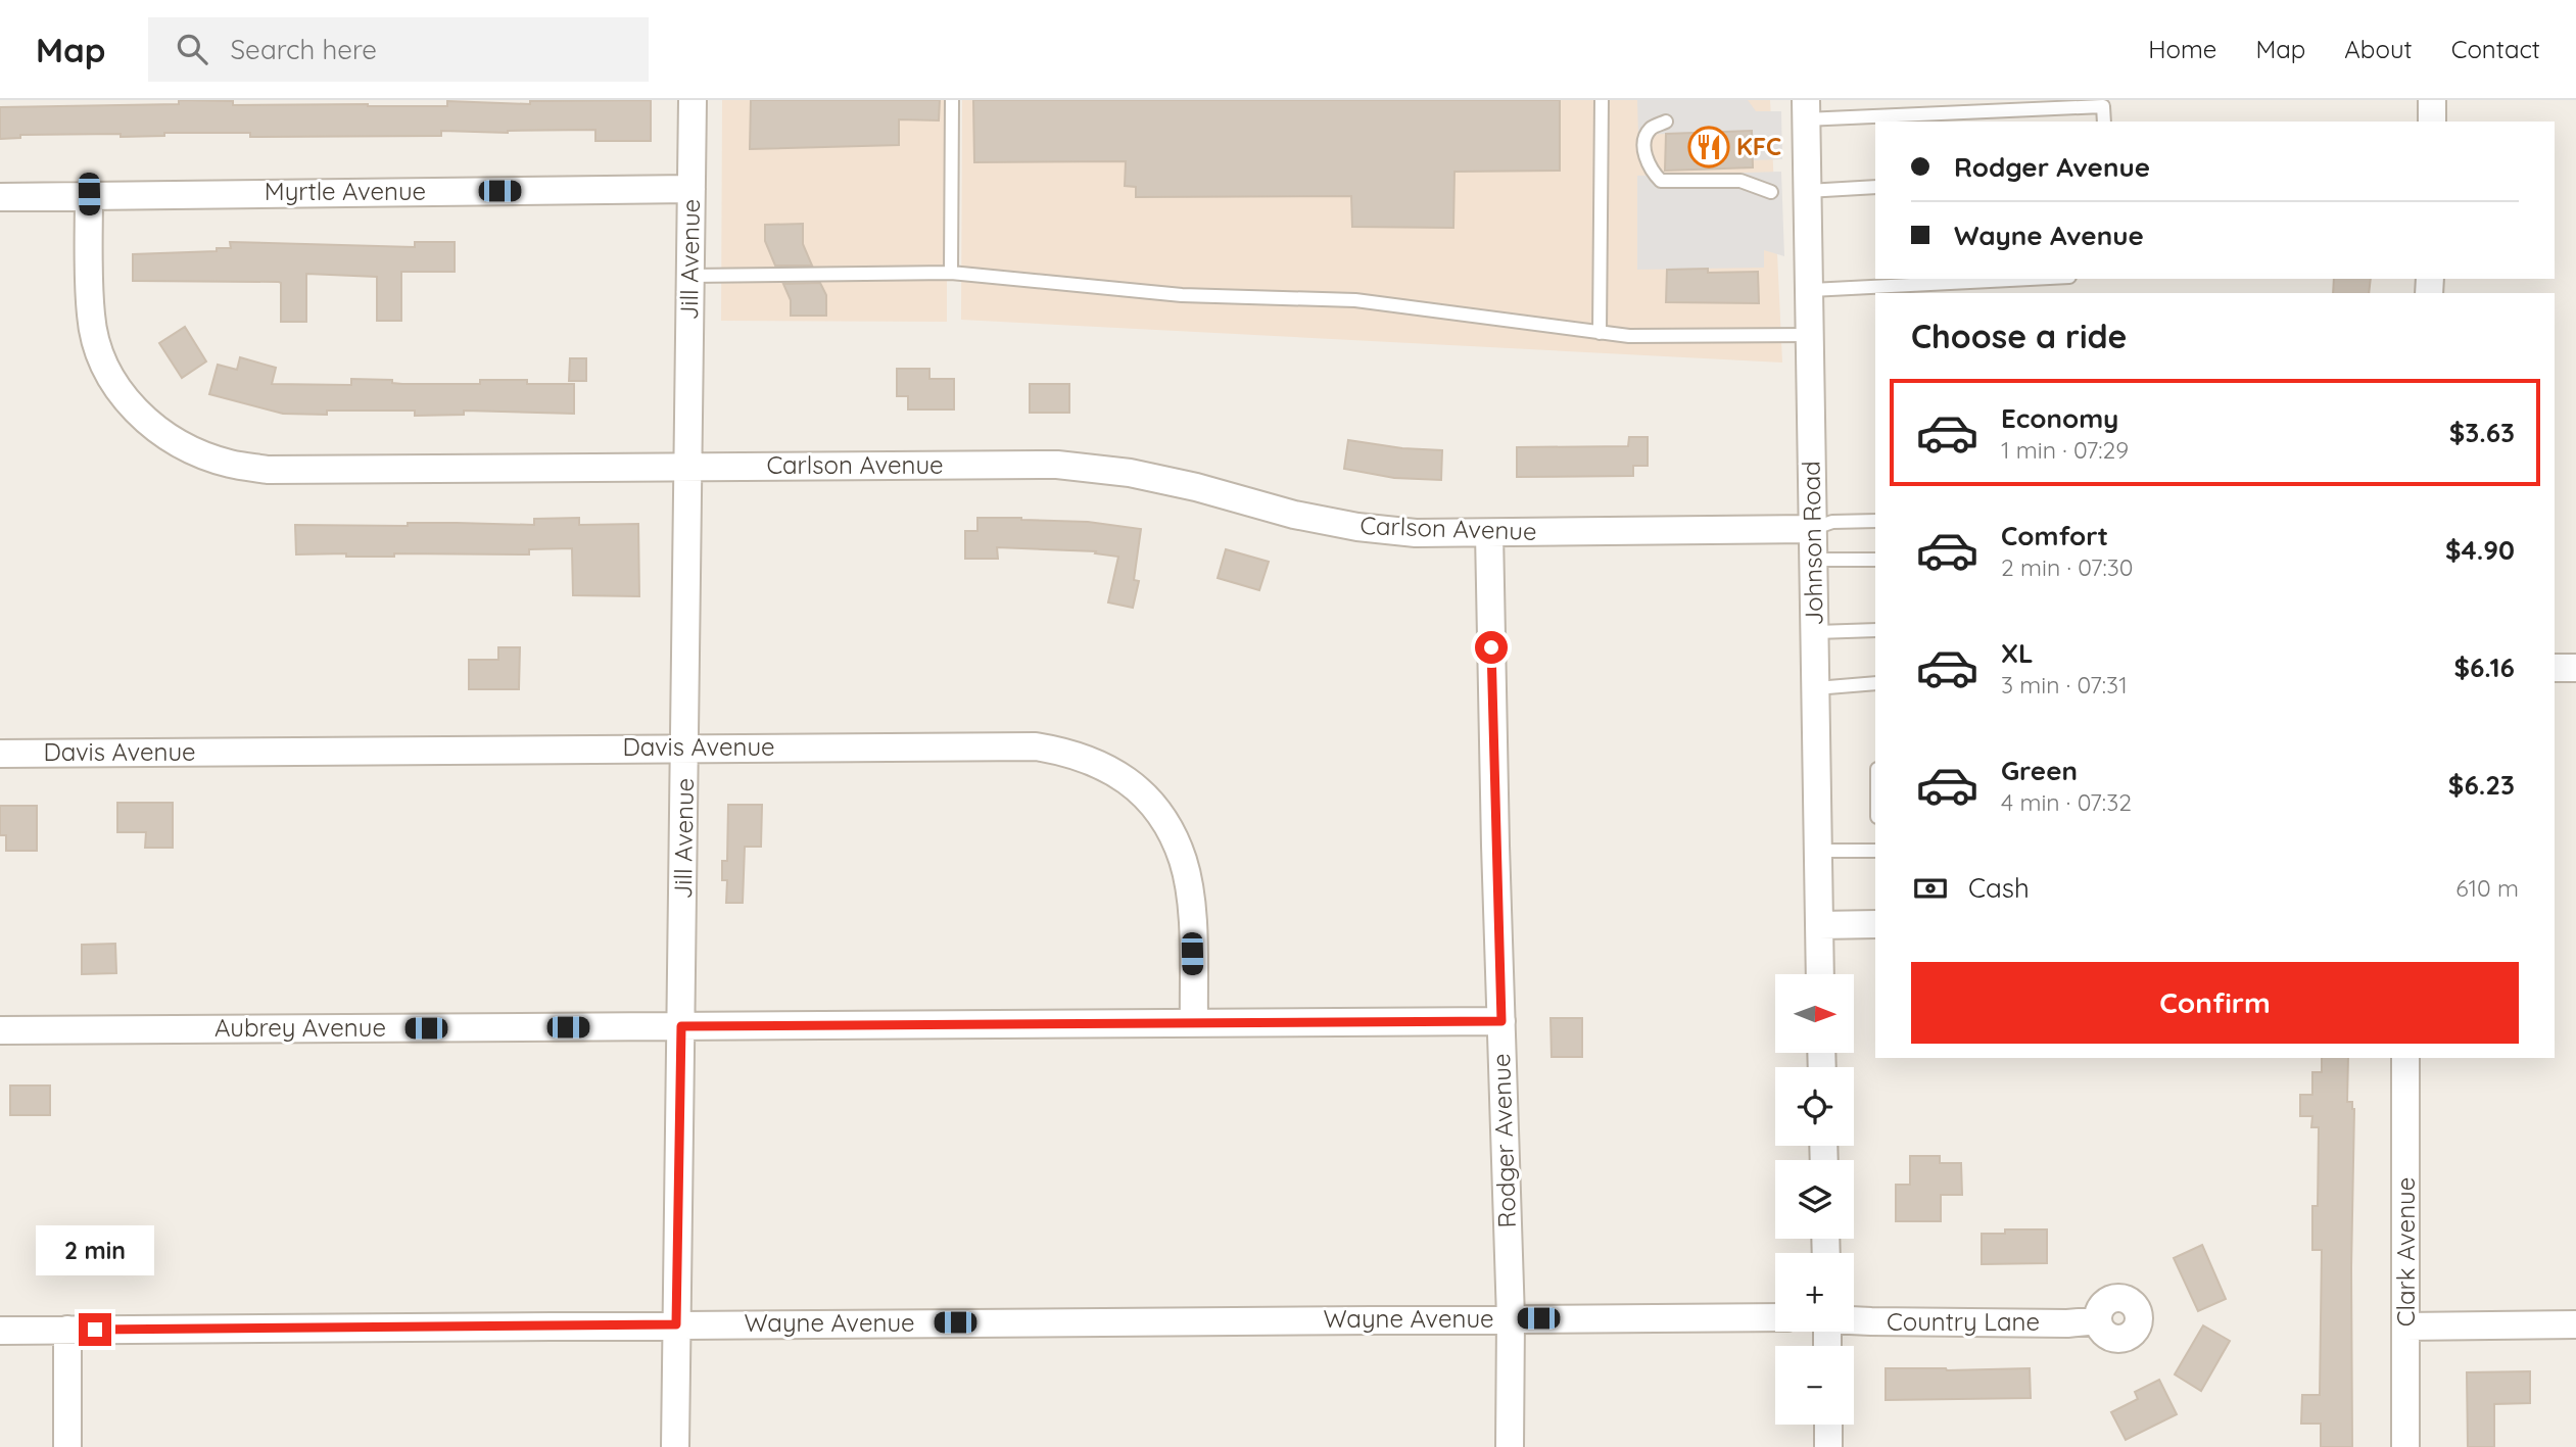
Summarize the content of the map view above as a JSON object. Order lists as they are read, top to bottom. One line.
{"streets":{"street":["Myrtle Avenue","Jill Avenue","Carlson Avenue","Johnson Road","Davis Avenue","Aubrey Avenue","Rodger Avenue","Clark Avenue","Wayne Avenue","Country Lane"]},"crossings":[["Myrtle Avenue","Jill Avenue"],["Myrtle Avenue","Carlson Avenue"],["Jill Avenue","Carlson Avenue"],["Jill Avenue","Davis Avenue"],["Jill Avenue","Aubrey Avenue"],["Jill Avenue","Wayne Avenue"],["Carlson Avenue","Johnson Road"],["Carlson Avenue","Rodger Avenue"],["Davis Avenue","Aubrey Avenue"],["Aubrey Avenue","Rodger Avenue"],["Rodger Avenue","Wayne Avenue"]],"places":{"restaurant":["KFC"]},"north":"right","page":{"header":"Map","search":"Search here","nav":["Home","Map","About","Contact"],"banner":["Rodger Avenue","Wayne Avenue"],"heading":"Choose a ride","list":[{"name":"Economy","note":"1 min · 07:29","value":"$3.63"},{"name":"Comfort","note":"2 min · 07:30","value":"$4.90"},{"name":"XL","note":"3 min · 07:31","value":"$6.16"},{"name":"Green","note":"4 min · 07:32","value":"$6.23"}],"pay":["Cash","610 m"],"buttons":"Confirm","map_buttons":["+","−"],"bubble":"2 min"}}
